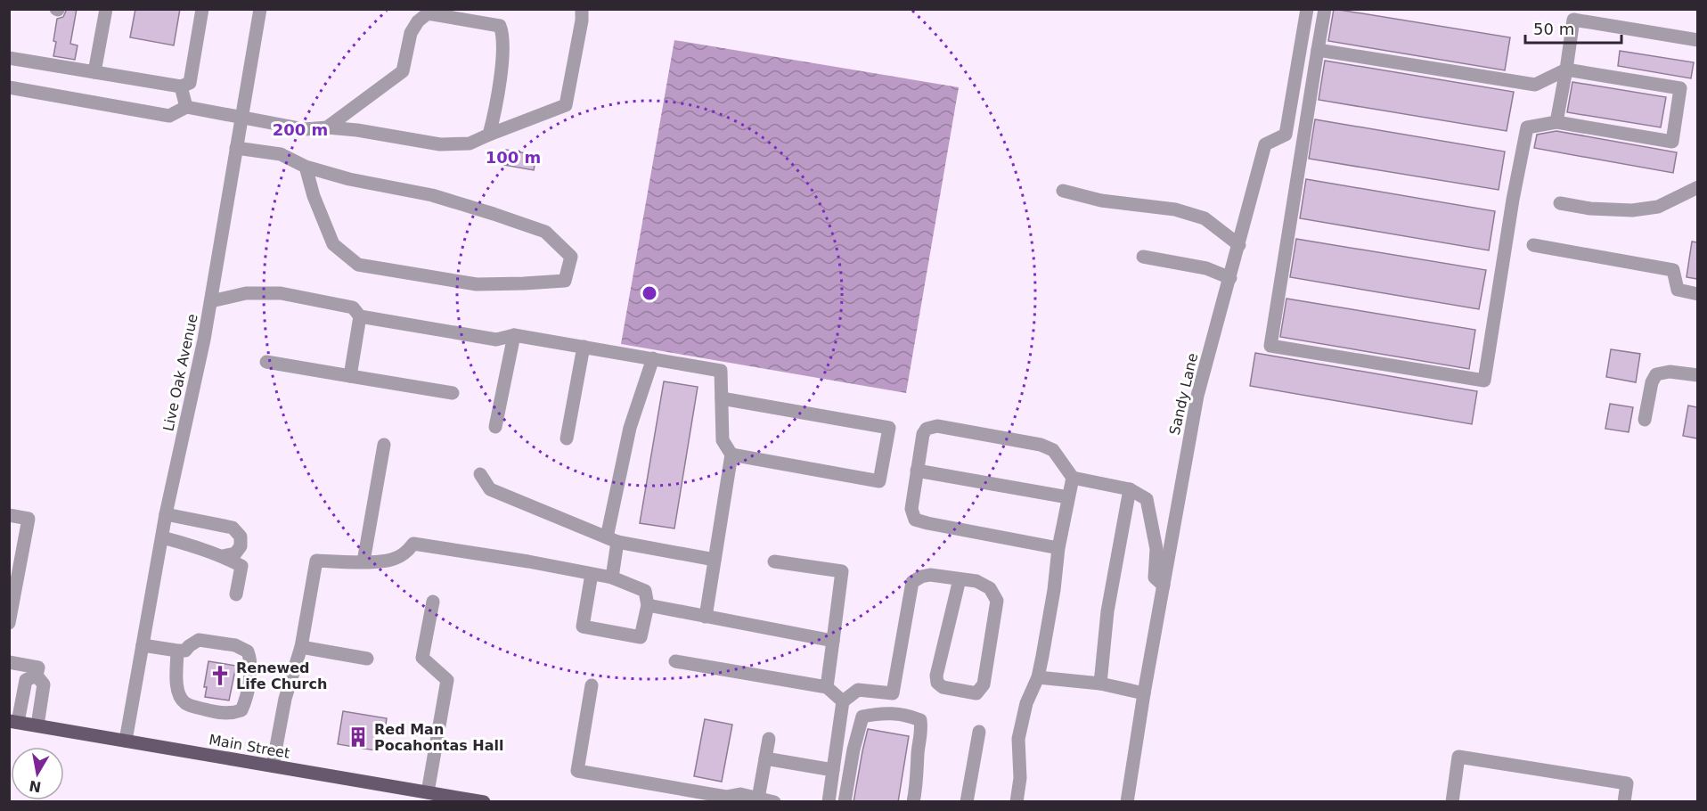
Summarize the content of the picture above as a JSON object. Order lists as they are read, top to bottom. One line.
{"streets":{"main road":["Main Street"],"street":["Live Oak Avenue","Sandy Lane"]},"crossings":[["Live Oak Avenue","Main Street"]],"places":{"church":["Renewed Life Church"],"building":["Red Man Pocahontas Hall"]},"scale_bar":"50 m","north":"bottom","rings":["200 m","100 m"]}
